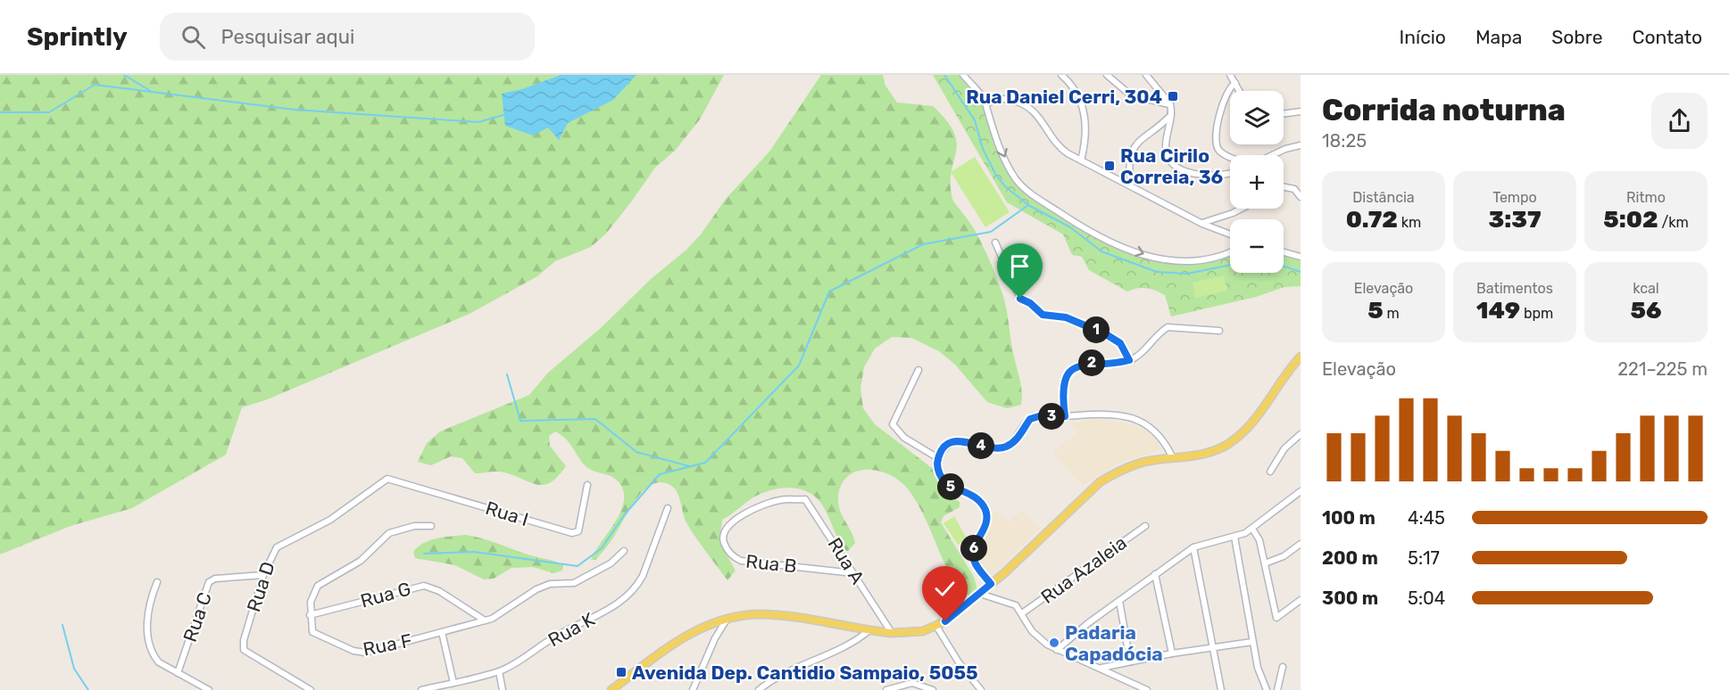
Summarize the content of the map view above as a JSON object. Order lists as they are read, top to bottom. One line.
{"streets":{"street":["Rua I","Rua A","Rua B","Rua Azaleia","Rua D","Rua G","Rua C","Rua K","Rua F"]},"crossings":[["Rua I","Rua D"],["Rua A","Rua B"],["Rua D","Rua C"],["Rua G","Rua F"]],"places":{"transit":["Rua Daniel Cerri, 304","Rua Cirilo Correia, 36","Avenida Dep. Cantidio Sampaio, 5055"],"other":["Padaria Capadócia"]},"page":{"header":"Sprintly","search":"Pesquisar aqui","nav":["Início","Mapa","Sobre","Contato"],"heading":["Corrida noturna","18:25"],"map_buttons":["+","−"],"stats":[["Distância","0.72 km"],["Tempo","3:37"],["Ritmo","5:02 /km"],["Elevação","5 m"],["Batimentos","149 bpm"],["kcal","56"]],"pins":["1","2","3","4","5","6"],"chart":["Elevação","221–225 m"],"list":[{"name":"100 m","note":"4:45"},{"name":"200 m","note":"5:17"},{"name":"300 m","note":"5:04"}]}}
